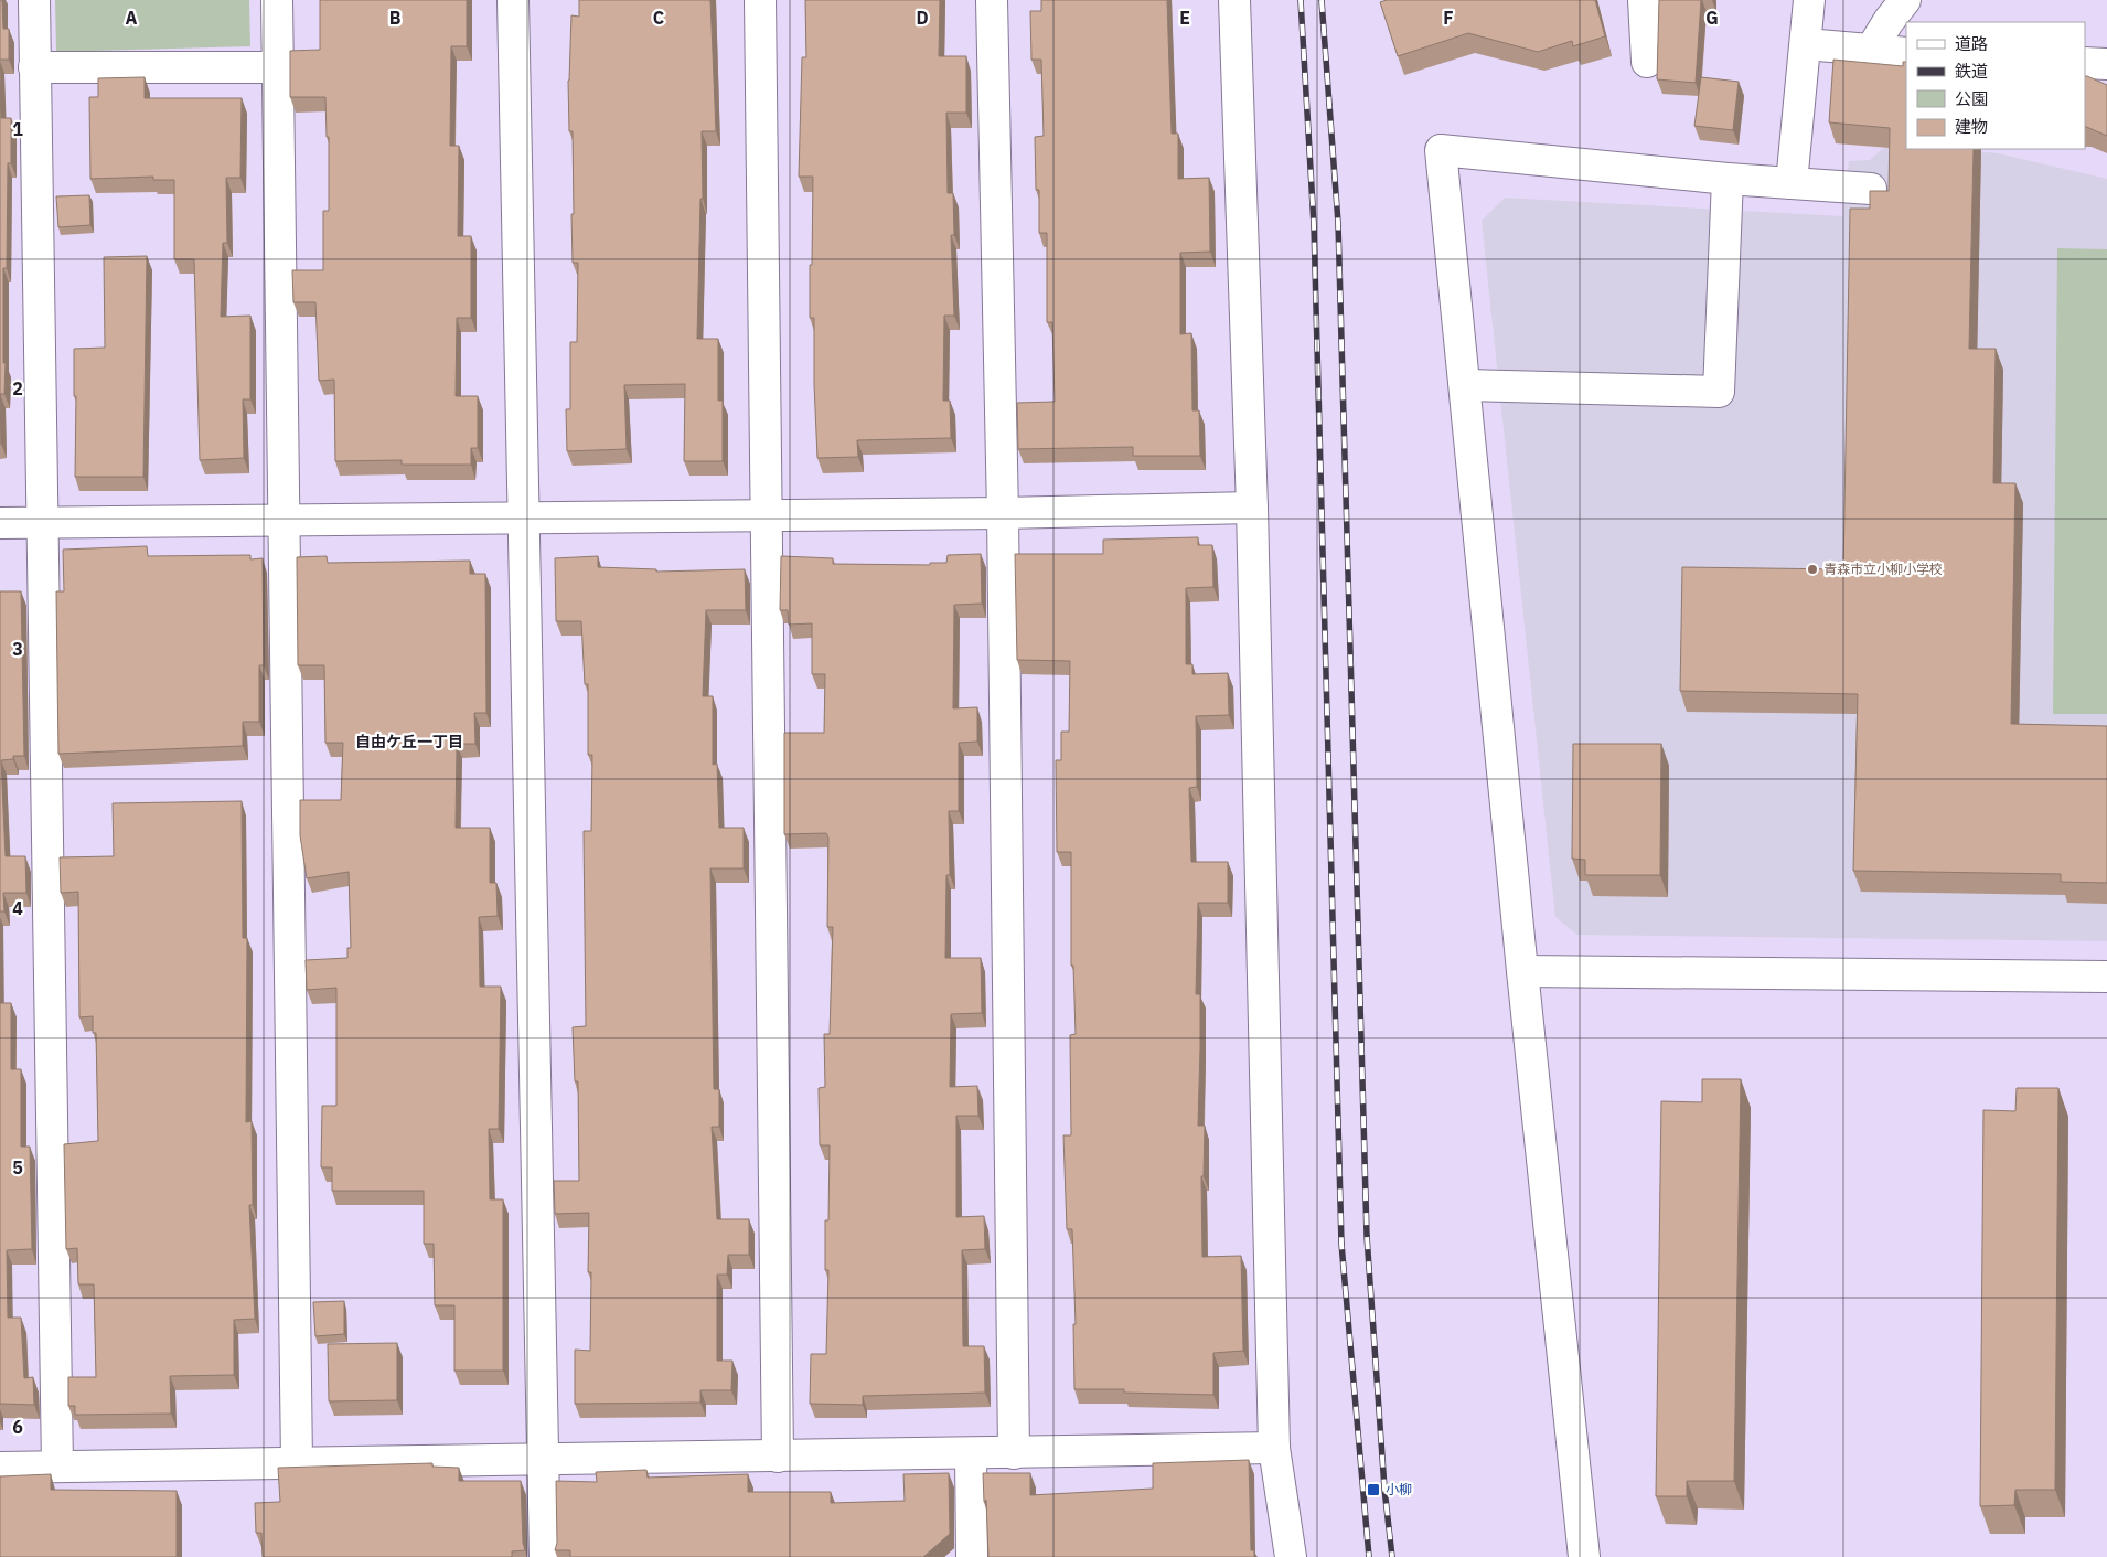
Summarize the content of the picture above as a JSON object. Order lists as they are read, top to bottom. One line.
{"districts":["自由ケ丘一丁目"],"places":{"other":["青森市立小柳小学校"],"transit":["小柳"]},"legend":["道路","鉄道","公園","建物"],"grid":{"columns":["A","B","C","D","E","F","G"],"rows":["1","2","3","4","5","6"]}}
